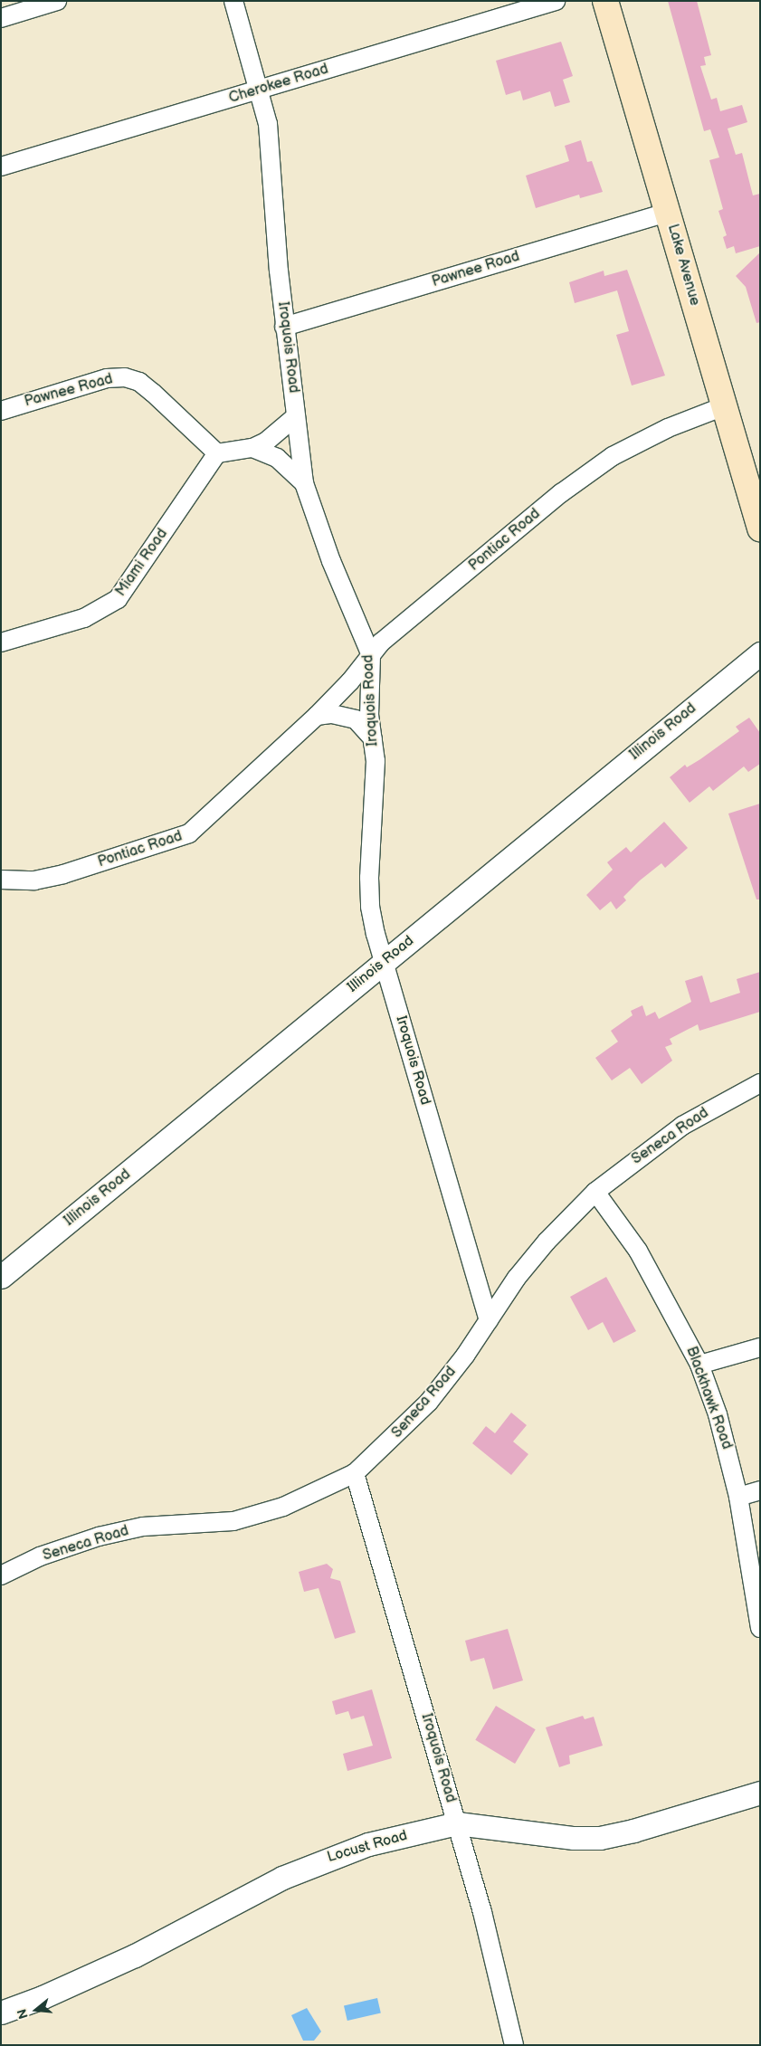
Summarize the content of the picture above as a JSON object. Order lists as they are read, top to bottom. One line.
{"streets":{"main road":["Lake Avenue"],"street":["Cherokee Road","Pawnee Road","Iroquois Road","Pontiac Road","Miami Road","Illinois Road","Seneca Road","Blackhawk Road","Locust Road"]},"crossings":[["Cherokee Road","Iroquois Road"],["Lake Avenue","Pawnee Road"],["Lake Avenue","Pontiac Road"],["Pawnee Road","Iroquois Road"],["Pawnee Road","Miami Road"],["Iroquois Road","Pontiac Road"],["Iroquois Road","Illinois Road"],["Iroquois Road","Seneca Road"],["Iroquois Road","Locust Road"],["Seneca Road","Blackhawk Road"]],"north":"left"}
